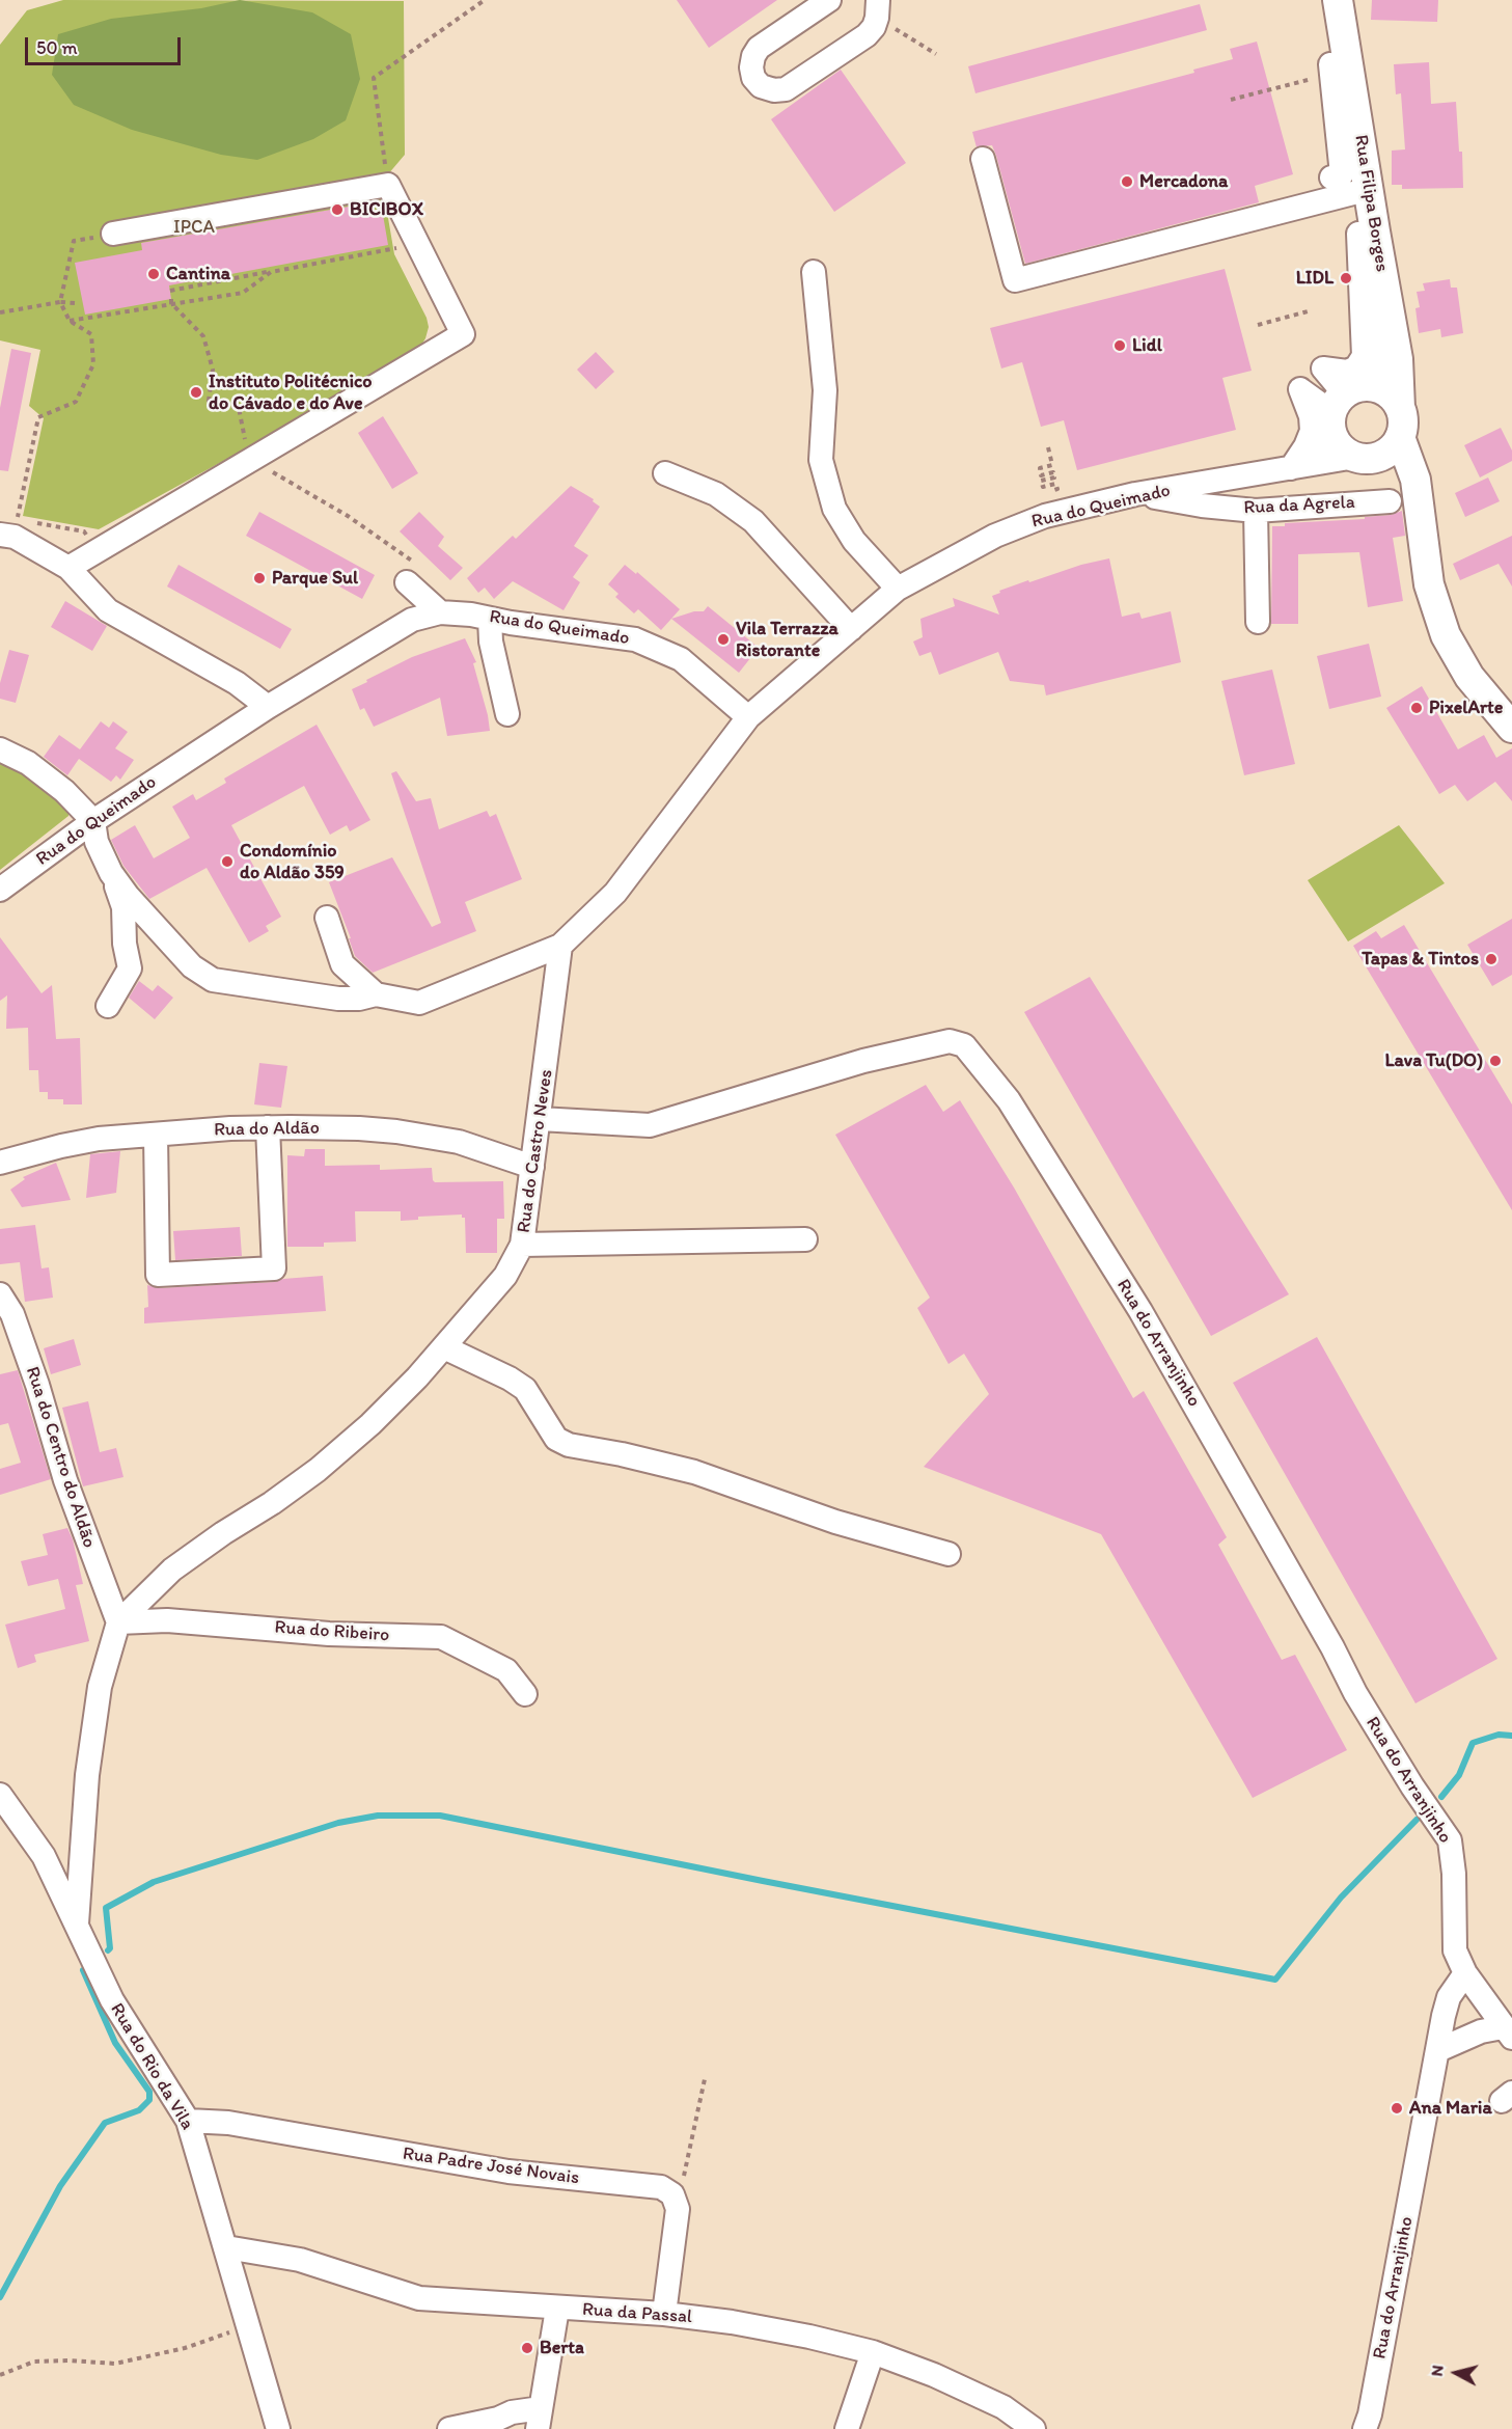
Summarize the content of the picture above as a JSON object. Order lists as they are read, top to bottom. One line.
{"streets":{"main road":["Rua Filipa Borges"],"street":["Rua da Agrela","Rua do Queimado","Rua do Aldão","Rua do Castro Neves","Rua do Arranjinho","Rua do Centro do Aldão","Rua do Ribeiro","Rua do Rio da Vila","Rua Padre José Novais","Rua da Passal"]},"crossings":[["Rua Filipa Borges","Rua do Queimado"],["Rua da Agrela","Rua do Queimado"],["Rua do Aldão","Rua do Castro Neves"],["Rua do Castro Neves","Rua do Arranjinho"],["Rua do Castro Neves","Rua do Centro do Aldão"],["Rua do Castro Neves","Rua do Ribeiro"],["Rua do Centro do Aldão","Rua do Ribeiro"],["Rua do Rio da Vila","Rua Padre José Novais"],["Rua do Rio da Vila","Rua da Passal"]],"parks":["IPCA"],"places":["Mercadona","BICIBOX","Cantina","LIDL","Lidl","Instituto Politécnico do Cávado e do Ave","Parque Sul","Vila Terrazza Ristorante","PixelArte","Condomínio do Aldão 359","Tapas & Tintos","Lava Tu(DO)","Ana Maria","Berta"],"scale_bar":"50 m","north":"left"}
